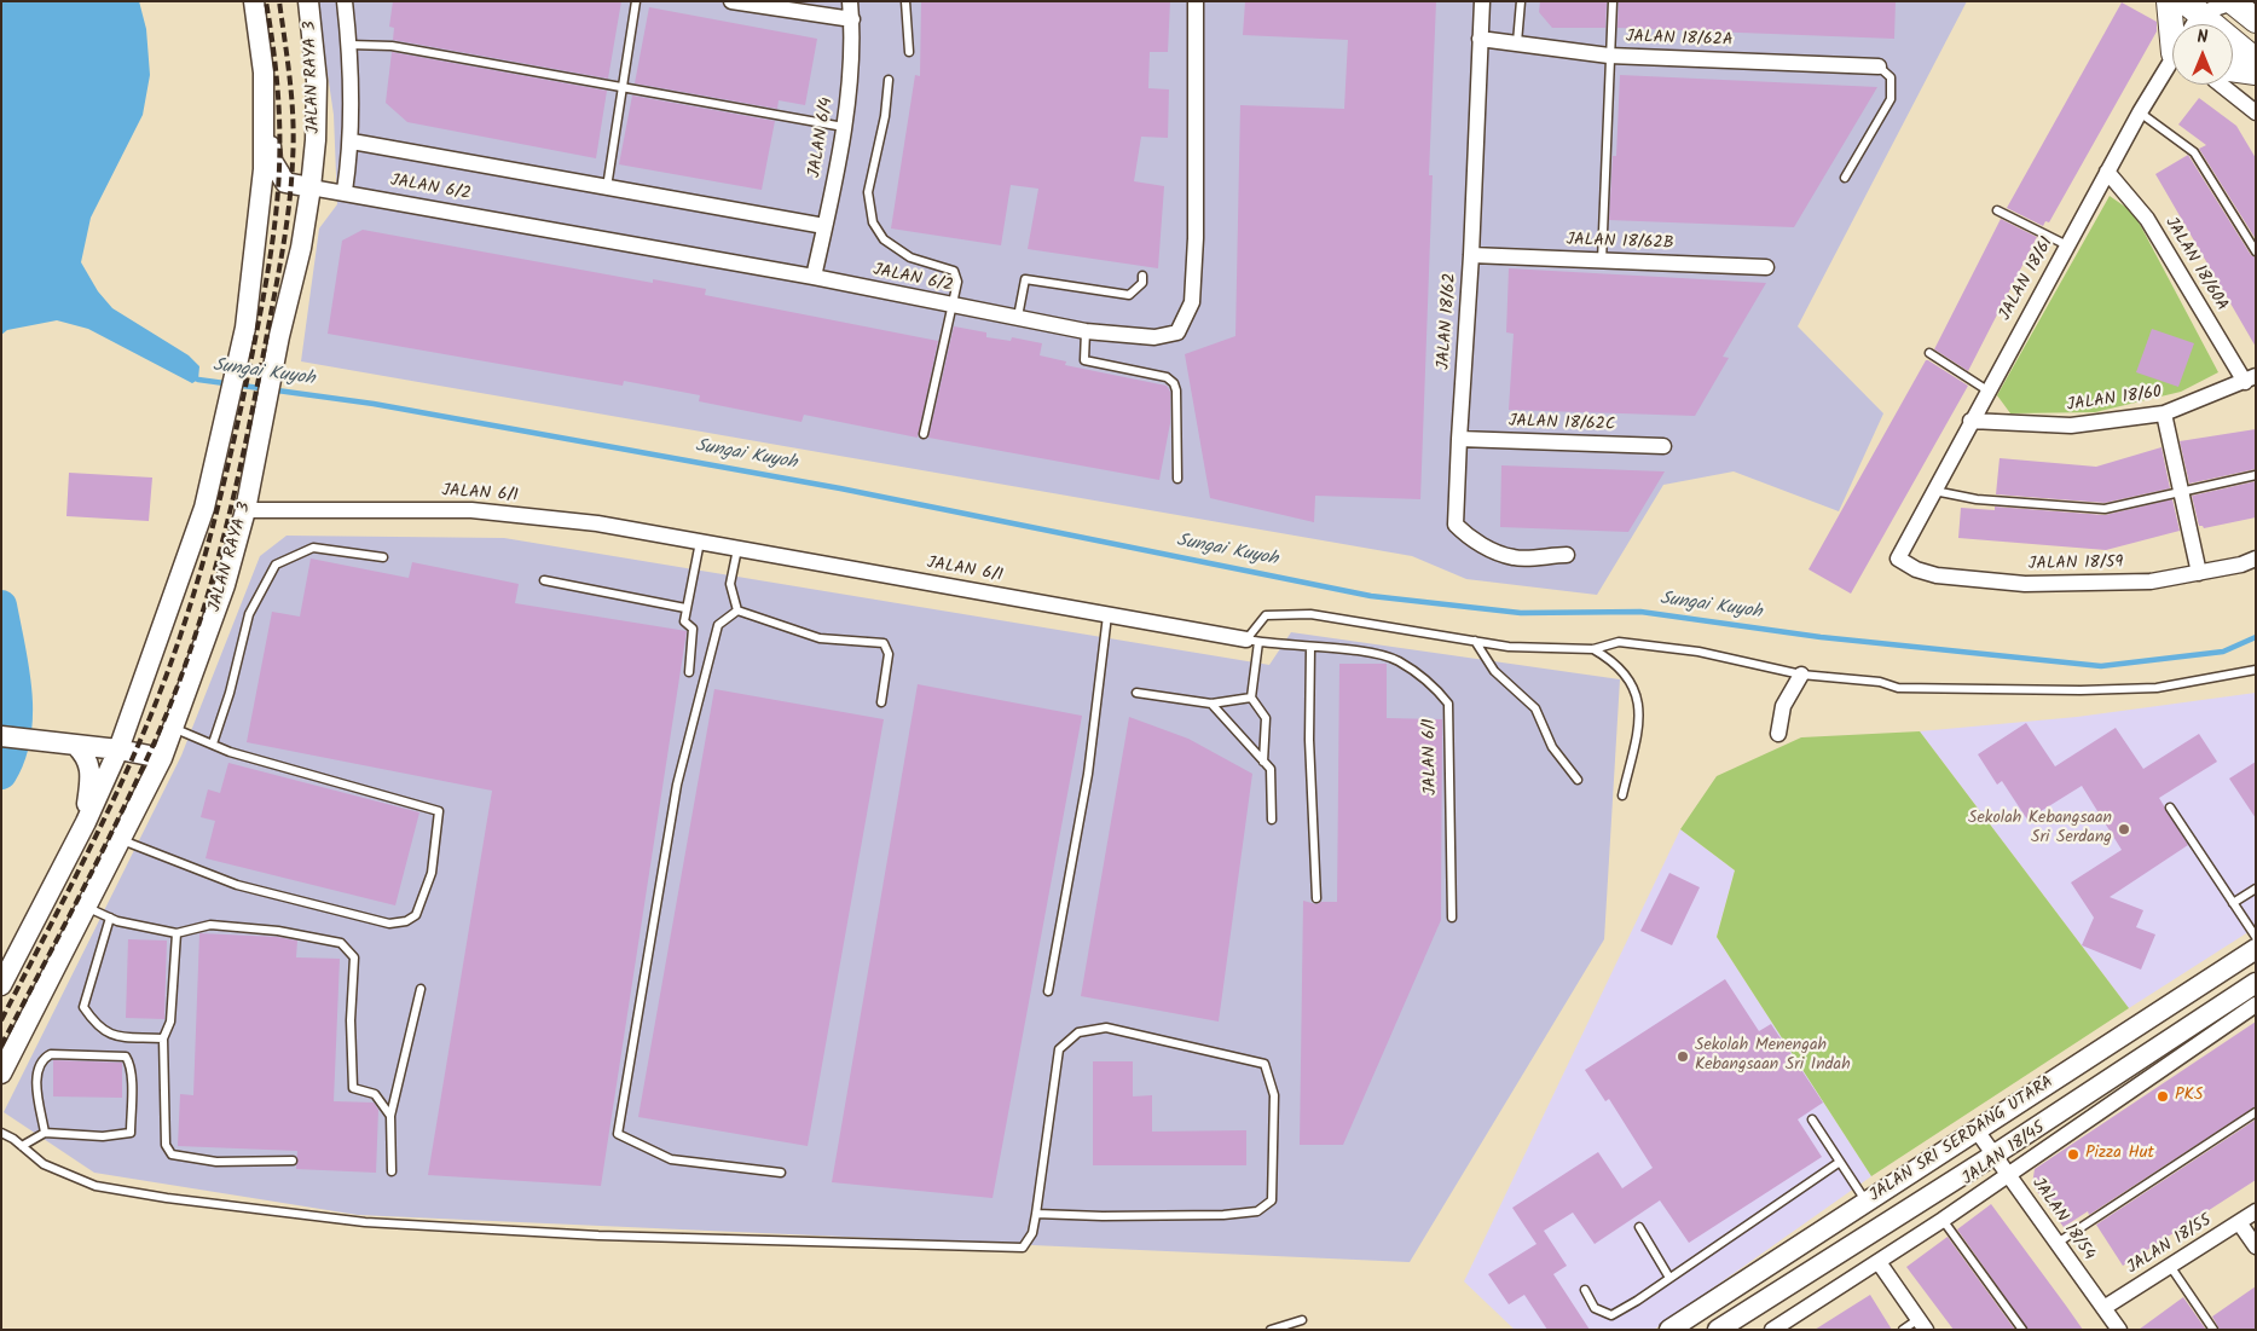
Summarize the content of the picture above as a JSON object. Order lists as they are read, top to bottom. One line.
{"streets":{"street":["JALAN 18/62A","JALAN RAYA 3","JALAN 6/4","JALAN 6/2","JALAN 18/62B","JALAN 18/60A","JALAN 18/61","JALAN 18/62","JALAN 18/60","JALAN 18/62C","JALAN 6/1","JALAN 18/59","JALAN SRI SERDANG UTARA","JALAN 18/45","JALAN 18/54","JALAN 18/55"]},"crossings":[["JALAN 18/62A","JALAN 18/62"],["JALAN RAYA 3","JALAN 6/2"],["JALAN RAYA 3","JALAN 6/1"],["JALAN 6/4","JALAN 6/2"],["JALAN 18/62B","JALAN 18/62"],["JALAN 18/60A","JALAN 18/61"],["JALAN 18/60A","JALAN 18/60"],["JALAN 18/61","JALAN 18/60"],["JALAN 18/61","JALAN 18/59"],["JALAN 18/62","JALAN 18/62C"],["JALAN SRI SERDANG UTARA","JALAN 18/54"],["JALAN 18/45","JALAN 18/54"],["JALAN 18/54","JALAN 18/55"]],"water":["Sungai Kuyoh"],"places":["Sekolah Kebangsaan Sri Serdang","Sekolah Menengah Kebangsaan Sri Indah","PKS","Pizza Hut"],"north":"top"}
